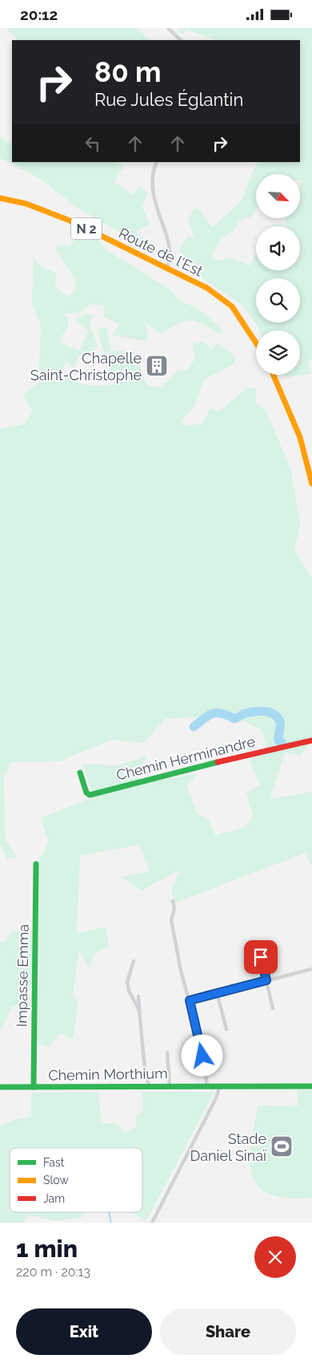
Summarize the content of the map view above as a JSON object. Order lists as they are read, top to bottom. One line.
{"streets":{"street":["N 2","Route de l'Est","Chemin Herminandre","Impasse Emma","Chemin Morthium"]},"crossings":[["Impasse Emma","Chemin Morthium"]],"places":{"building":["Chapelle Saint-Christophe"],"sports":["Stade Daniel Sinaï"]},"legend":["Fast","Slow","Jam"],"north":"bottom right","page":{"status":"20:12","turn":["80 m","Rue Jules Églantin"],"heading":["1 min","220 m · 20:13"],"buttons":["Exit","Share"]}}
